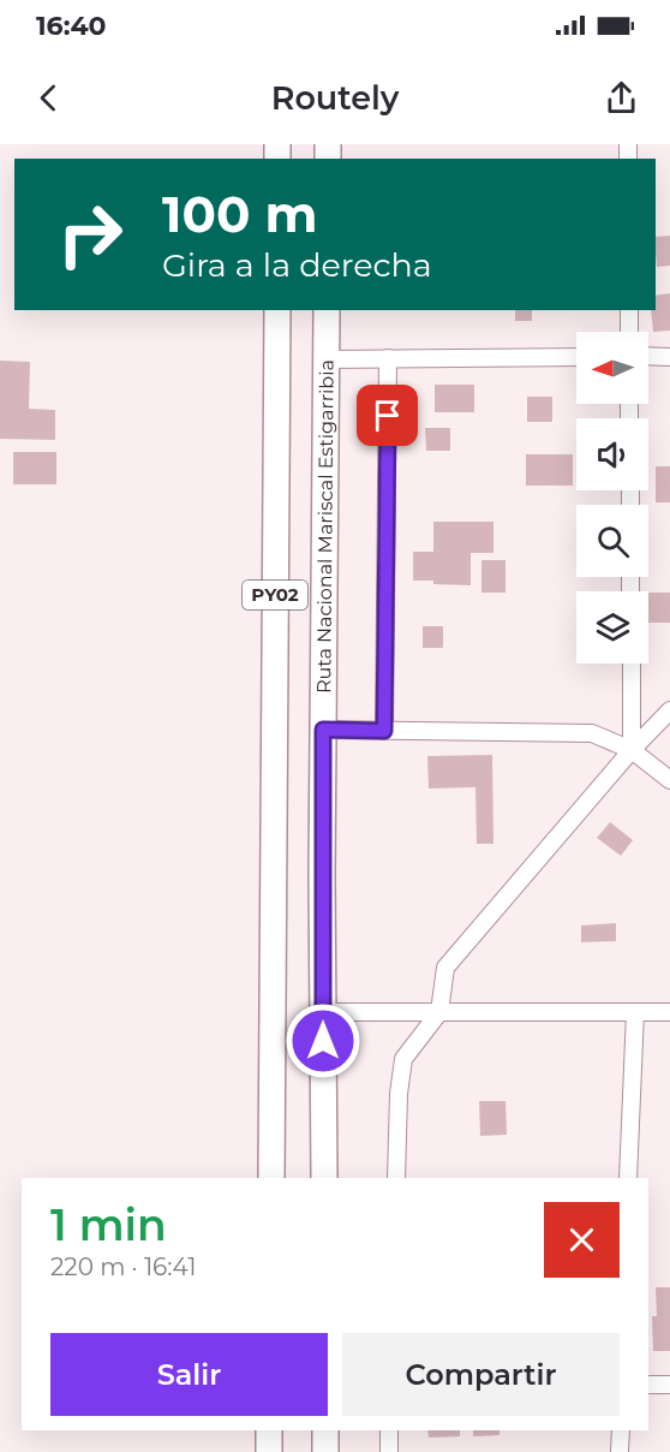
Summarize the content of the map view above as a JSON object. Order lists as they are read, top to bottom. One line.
{"streets":{"highway":["Ruta Nacional Mariscal Estigarribia","PY02"]},"north":"left","page":{"status":"16:40","header":"Routely","turn":["100 m","Gira a la derecha"],"heading":["1 min","220 m · 16:41"],"buttons":["Salir","Compartir"]}}
